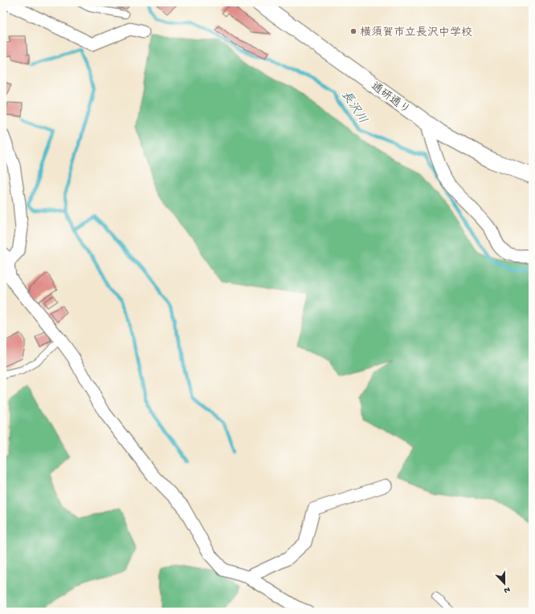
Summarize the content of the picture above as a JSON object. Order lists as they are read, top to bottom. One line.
{"streets":{"street":["通研通り"]},"water":["長沢川"],"places":["横須賀市立長沢中学校"],"north":"bottom"}
